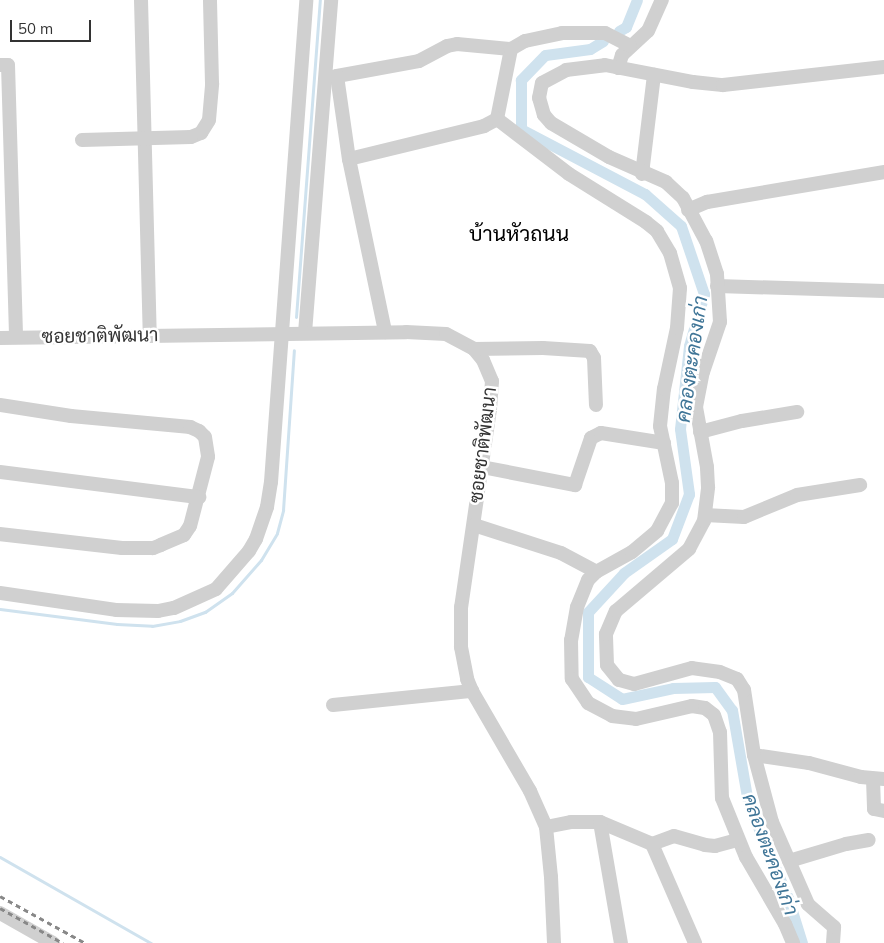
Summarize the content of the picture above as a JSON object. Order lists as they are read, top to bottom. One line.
{"streets":{"street":["ซอยชาติพัฒนา"]},"districts":["บ้านหัวถนน"],"water":["คลองตะคองเก่า"],"scale_bar":"50 m"}
